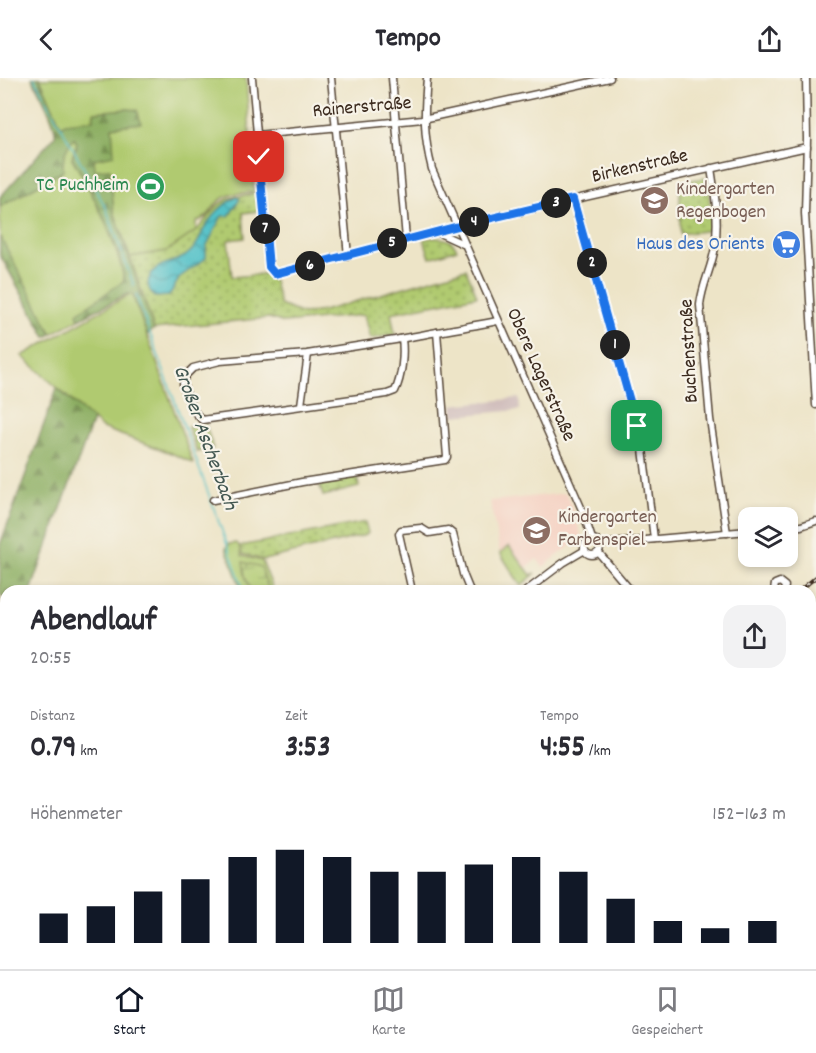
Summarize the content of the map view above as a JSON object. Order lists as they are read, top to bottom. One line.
{"streets":{"street":["Rainerstraße","Birkenstraße","Buchenstraße","Obere Lagerstraße"]},"crossings":[["Rainerstraße","Birkenstraße"],["Rainerstraße","Obere Lagerstraße"],["Birkenstraße","Buchenstraße"],["Birkenstraße","Obere Lagerstraße"]],"water":["Großer Ascherbach"],"places":{"sports":["TC Puchheim"],"school or university":["Kindergarten Regenbogen","Kindergarten Farbenspiel"],"supermarket":["Haus des Orients"]},"page":{"header":"Tempo","pins":["3","4","7","5","2","6","1"],"heading":["Abendlauf","20:55"],"stats":[["Distanz","0.79 km"],["Zeit","3:53"],["Tempo","4:55 /km"]],"chart":["Höhenmeter","152–163 m"],"tabs":["Start","Karte","Gespeichert"]}}
